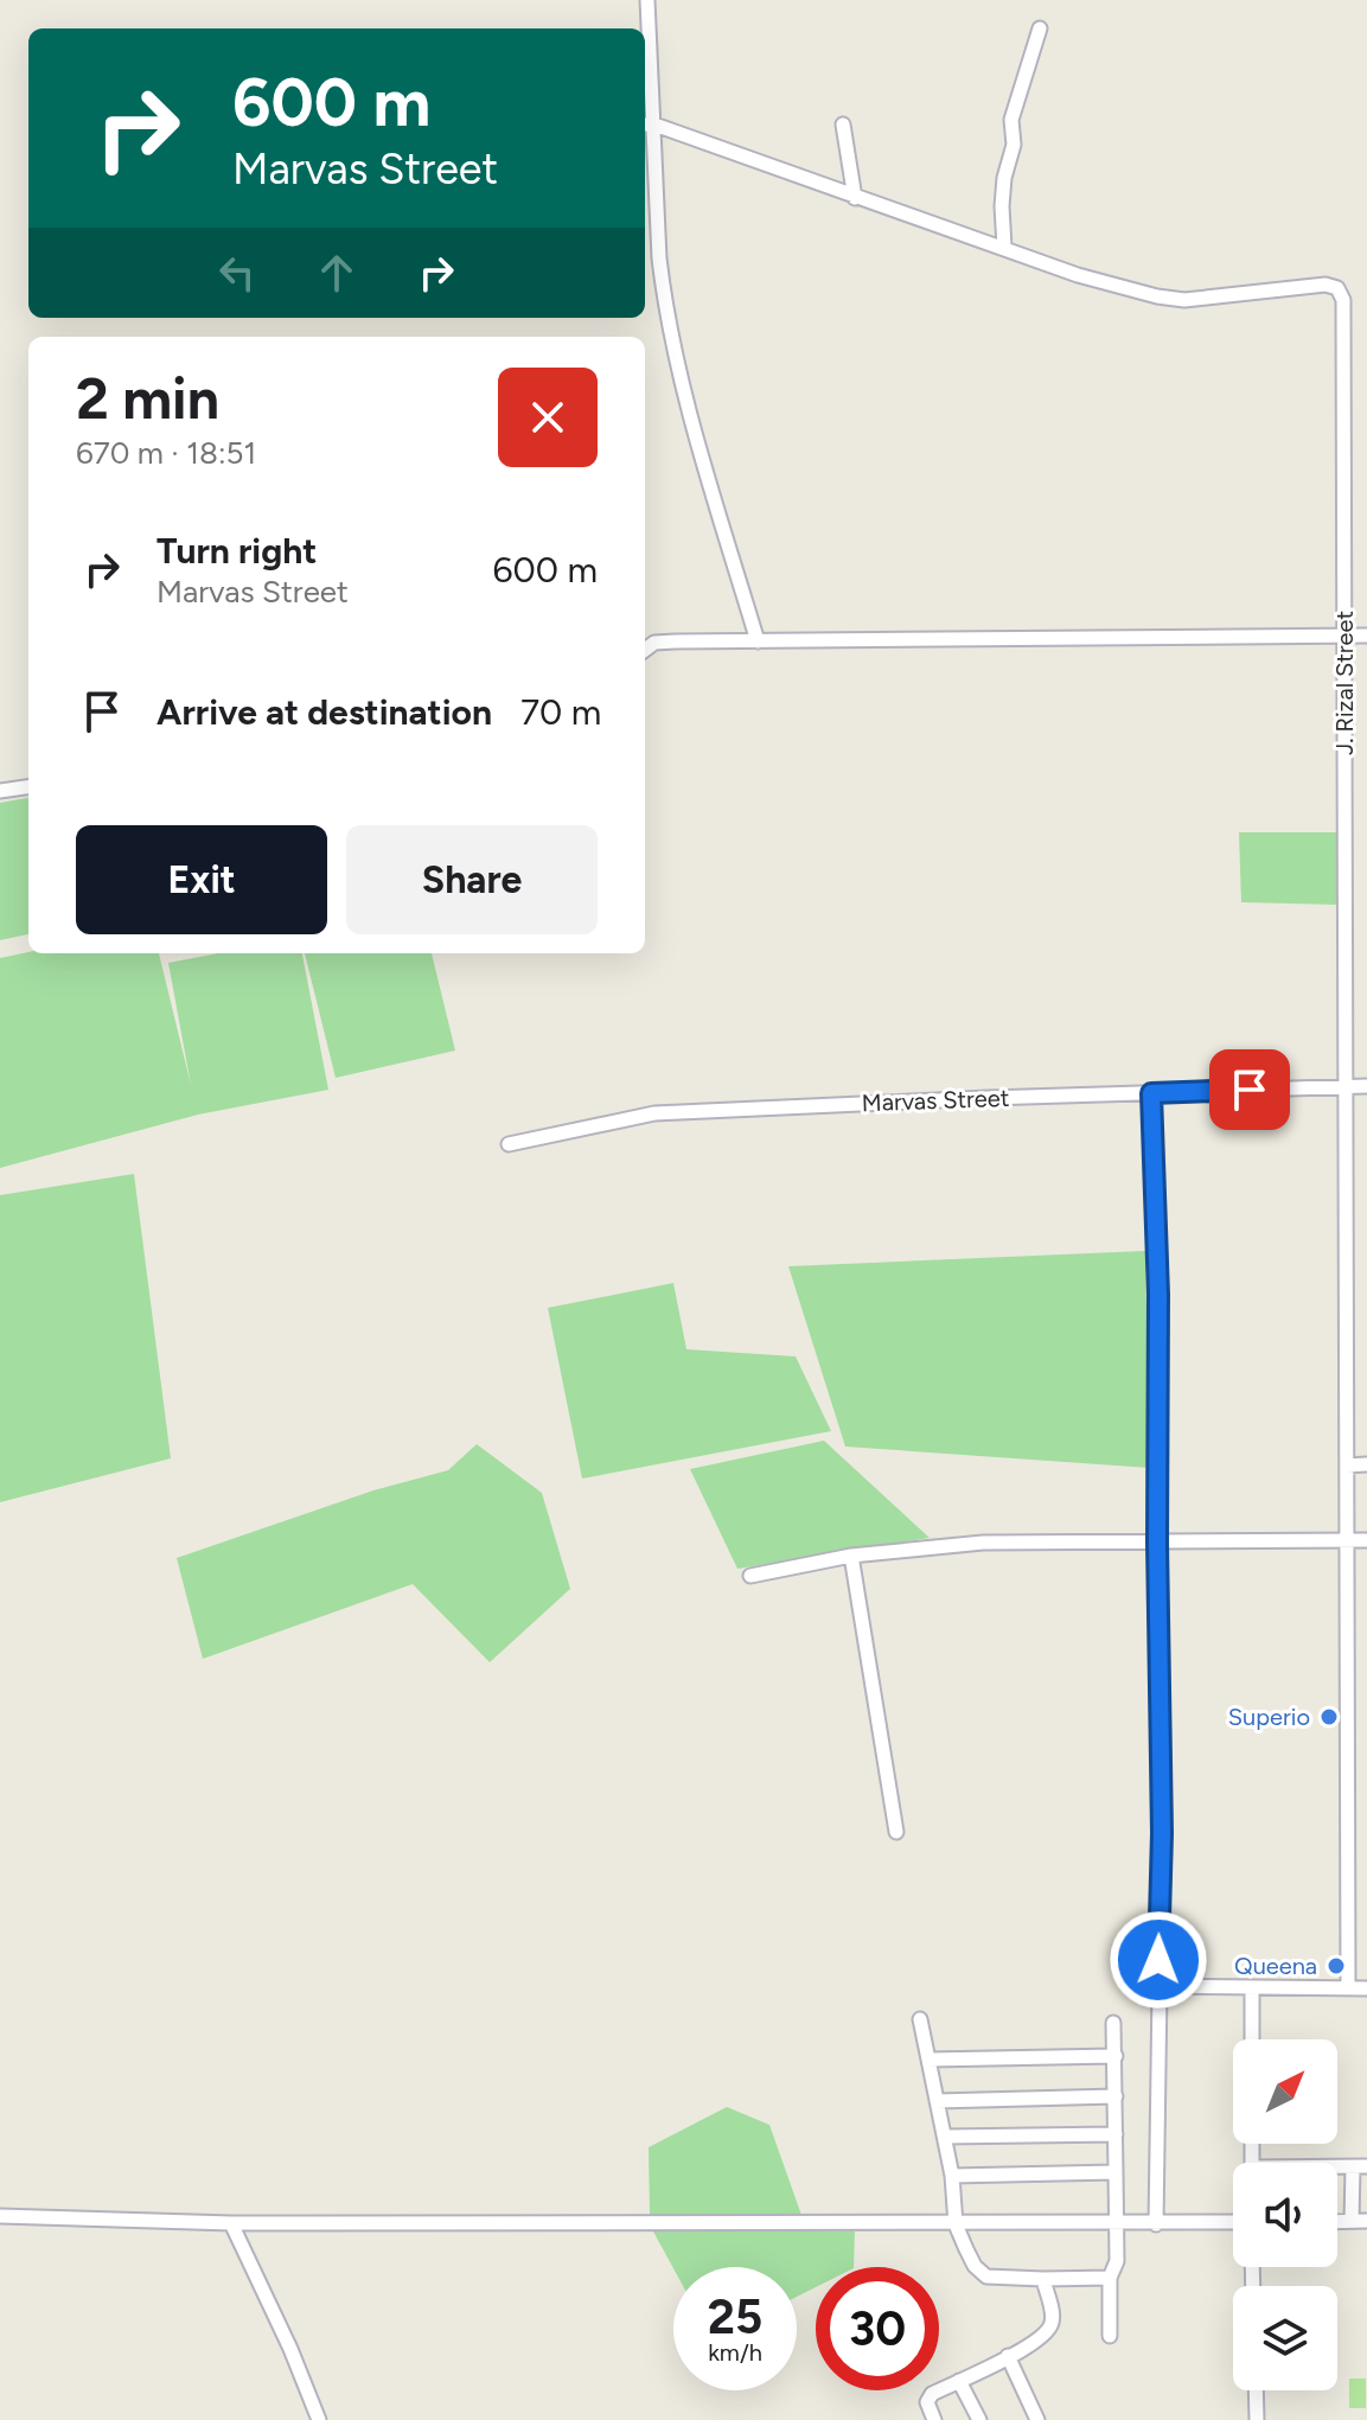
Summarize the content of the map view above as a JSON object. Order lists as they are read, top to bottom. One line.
{"streets":{"street":["J. Rizal Street","Marvas Street"]},"crossings":[["J. Rizal Street","Marvas Street"]],"places":["Superio","Queena"],"north":"top right","page":{"turn":["600 m","Marvas Street"],"heading":["2 min","670 m · 18:51"],"list":[{"name":"Turn right","note":"Marvas Street","value":"600 m"},{"name":"Arrive at destination","value":"70 m"}],"buttons":["Exit","Share"],"speed":"25 km/h","limit":"30"}}
